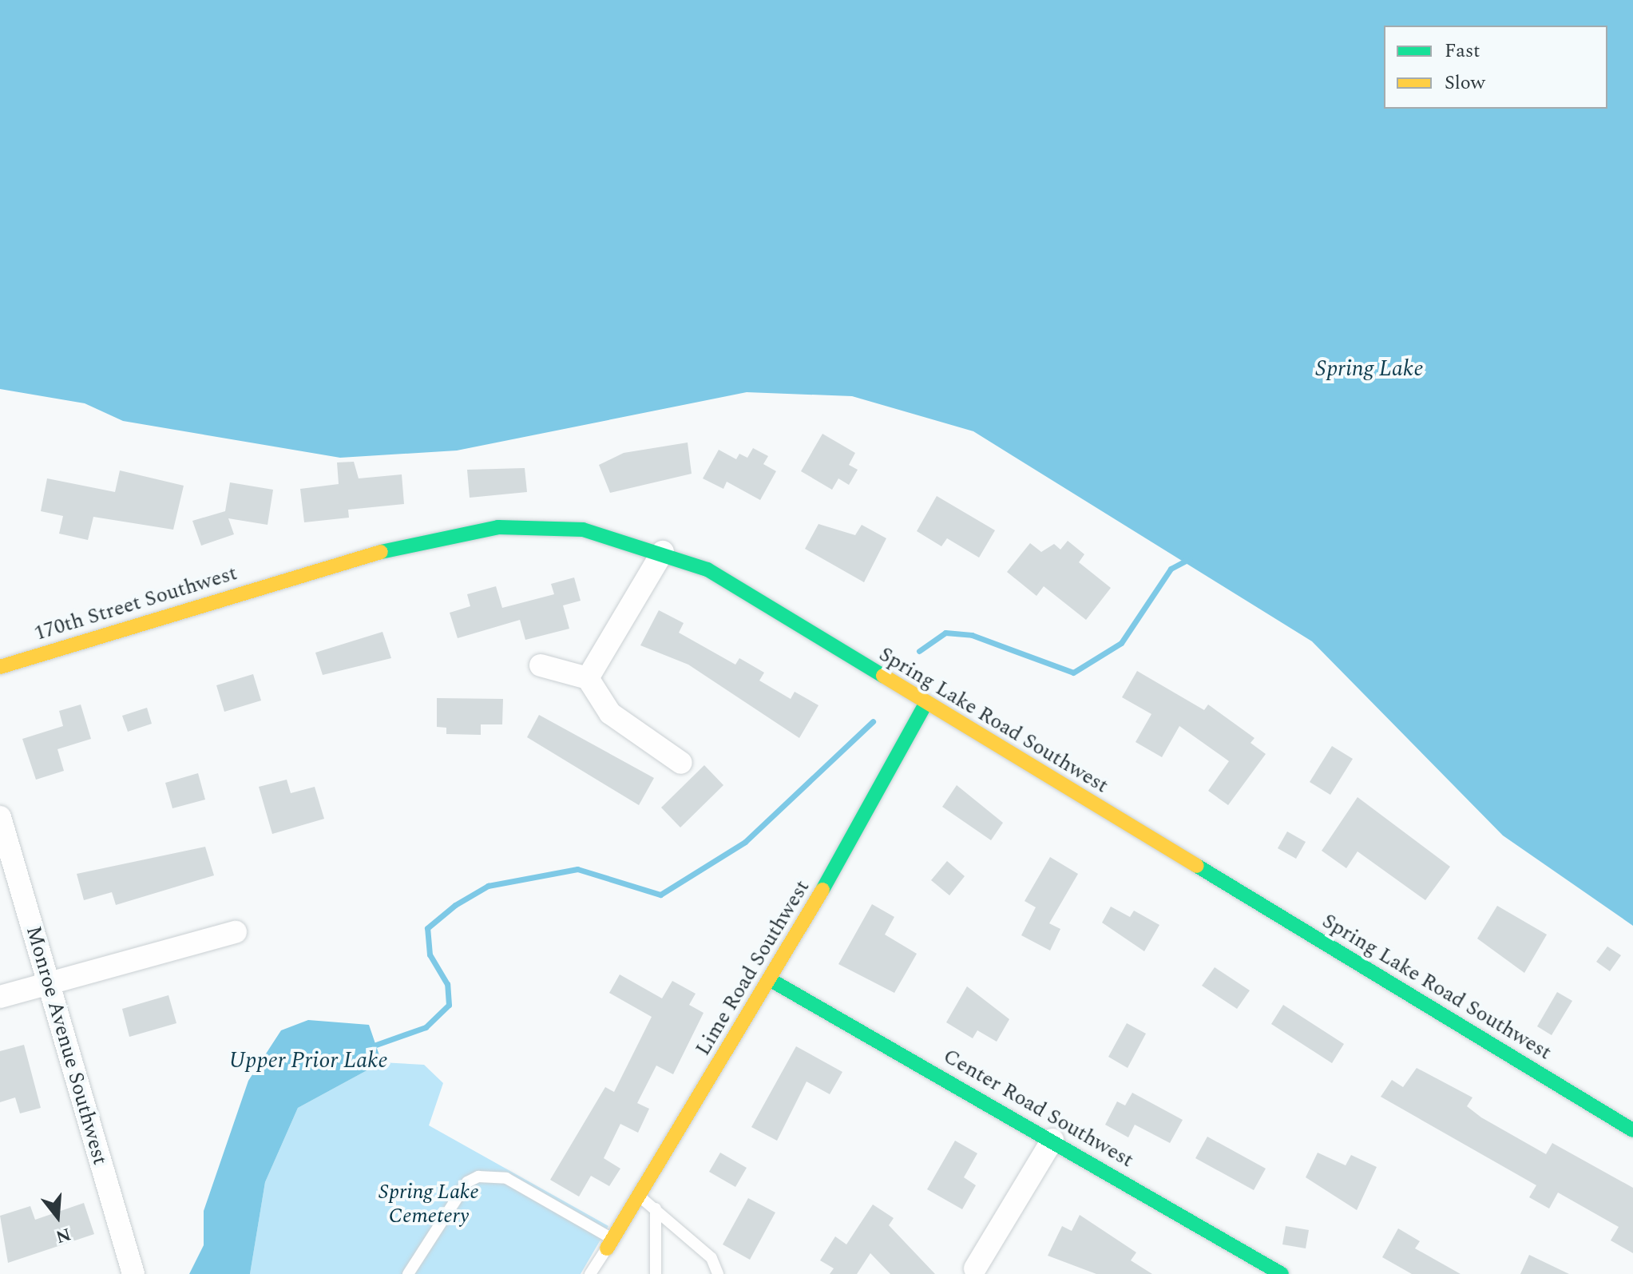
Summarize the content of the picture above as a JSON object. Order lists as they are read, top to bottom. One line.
{"streets":{"street":["170th Street Southwest","Spring Lake Road Southwest","Lime Road Southwest","Monroe Avenue Southwest","Center Road Southwest"]},"crossings":[["170th Street Southwest","Spring Lake Road Southwest"],["Spring Lake Road Southwest","Lime Road Southwest"],["Lime Road Southwest","Center Road Southwest"]],"water":["Spring Lake","Upper Prior Lake"],"parks":["Spring Lake Cemetery"],"legend":["Fast","Slow"],"north":"bottom"}
